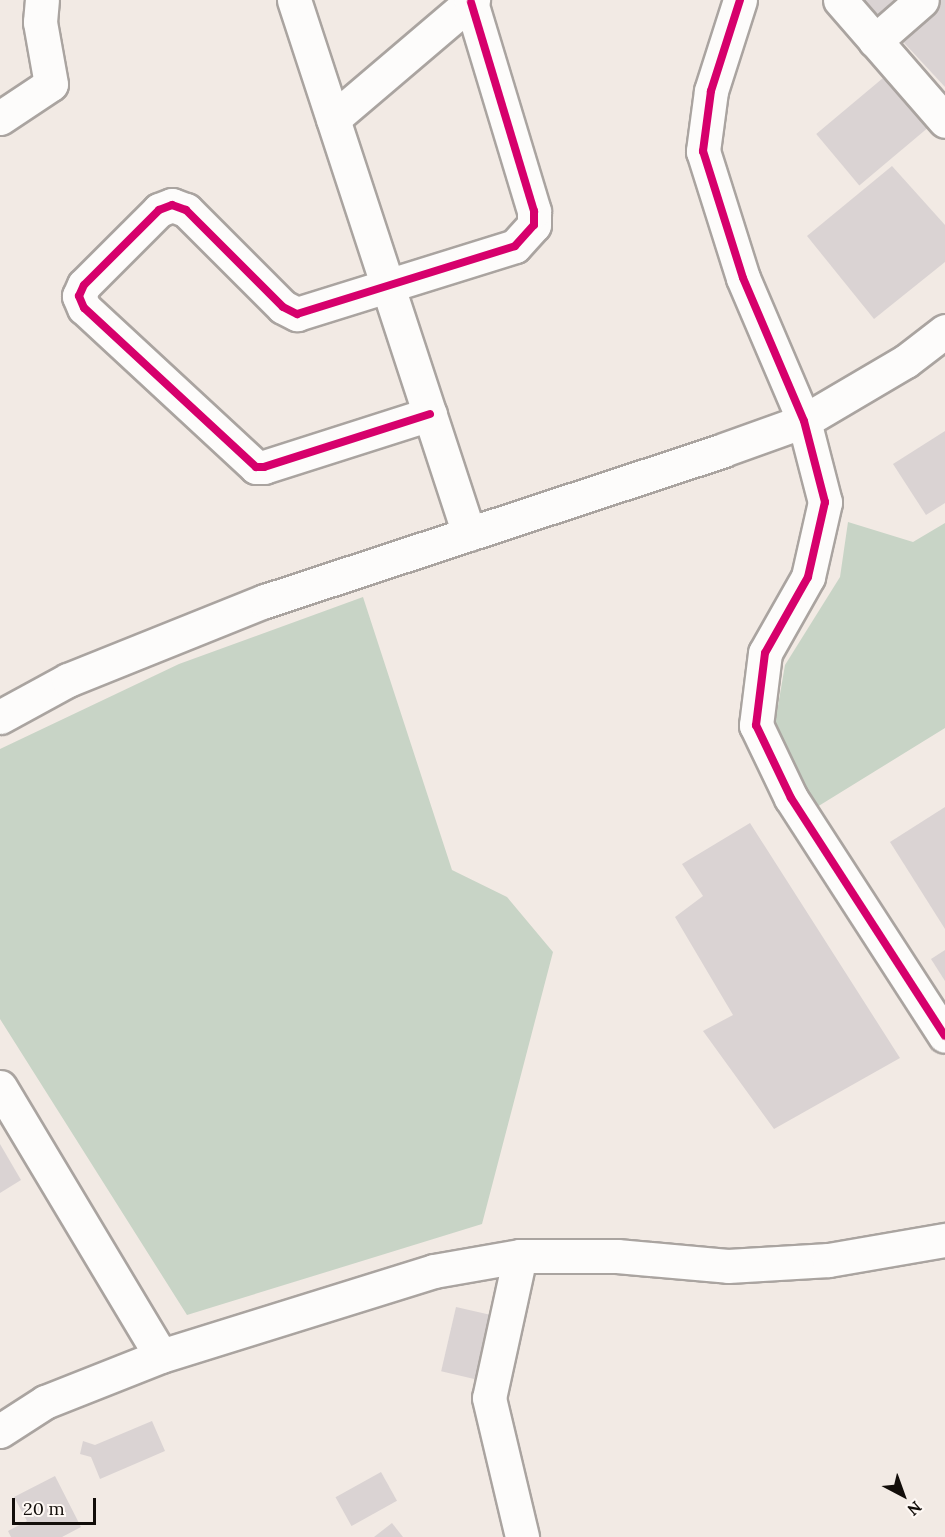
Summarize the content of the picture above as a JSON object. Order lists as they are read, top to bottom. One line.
{"scale_bar":"20 m","north":"bottom right"}
